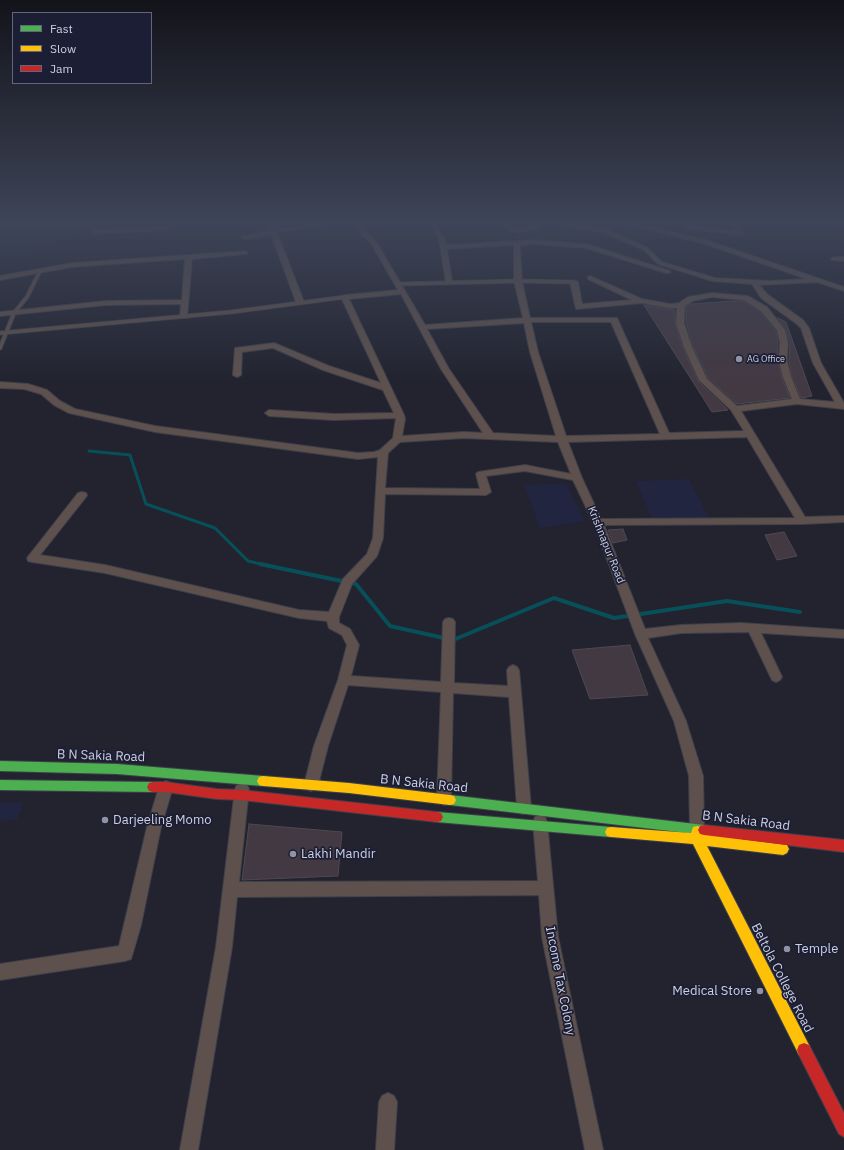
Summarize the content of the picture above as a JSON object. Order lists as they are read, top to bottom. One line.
{"streets":{"main road":["B N Sakia Road","Beltola College Road"],"street":["Krishnapur Road","Income Tax Colony"]},"crossings":[["Krishnapur Road","B N Sakia Road"],["B N Sakia Road","Beltola College Road"],["B N Sakia Road","Income Tax Colony"]],"places":["AG Office","Darjeeling Momo","Lakhi Mandir","Temple","Medical Store"],"legend":["Fast","Slow","Jam"]}
